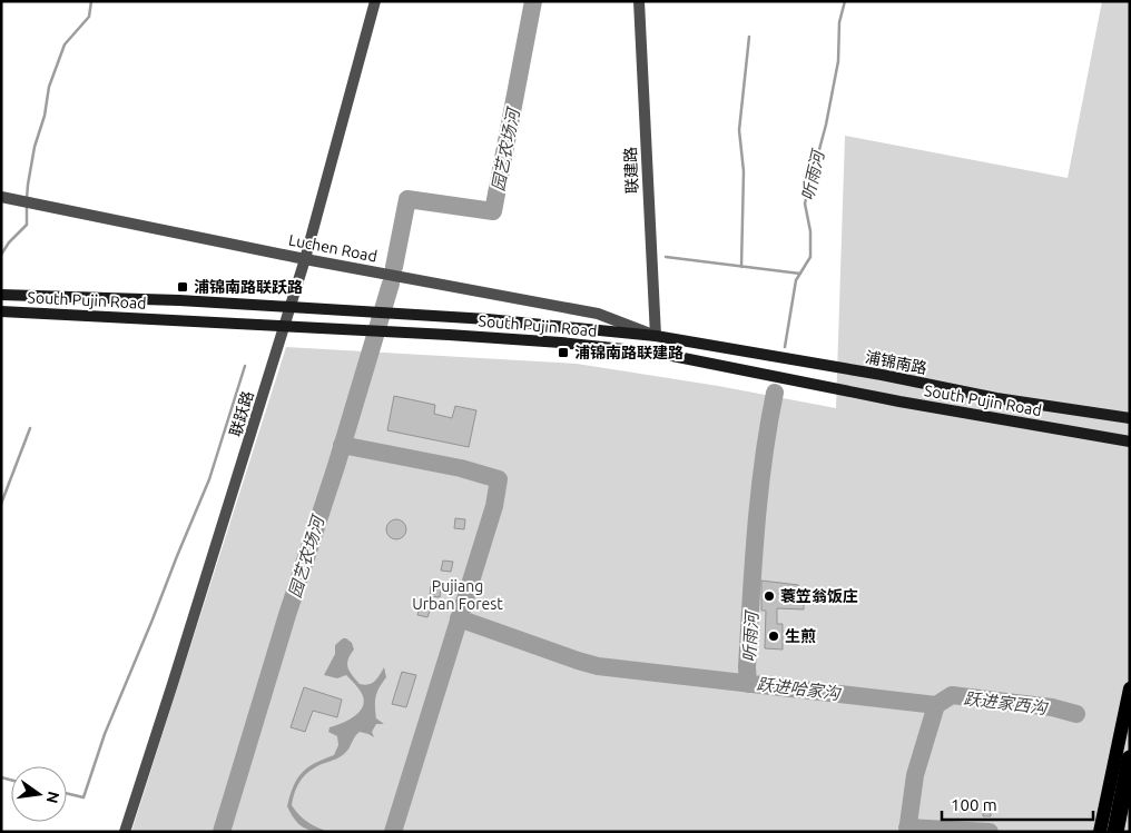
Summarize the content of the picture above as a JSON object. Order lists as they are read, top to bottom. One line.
{"streets":{"main road":["South Pujin Road","浦锦南路"],"street":["联建路","Luchen Road","联跃路"]},"crossings":[["联建路","Luchen Road"],["联建路","South Pujin Road"],["联建路","浦锦南路"],["Luchen Road","South Pujin Road"],["Luchen Road","浦锦南路"],["Luchen Road","联跃路"],["South Pujin Road","浦锦南路"],["South Pujin Road","联跃路"]],"water":["园艺农场河","听雨河","跃进哈家沟","跃进家西沟"],"parks":["Pujiang Urban Forest"],"places":{"transit":["浦锦南路联跃路","浦锦南路联建路"],"other":["蓑笠翁饭庄","生煎"]},"scale_bar":"100 m","north":"right"}
